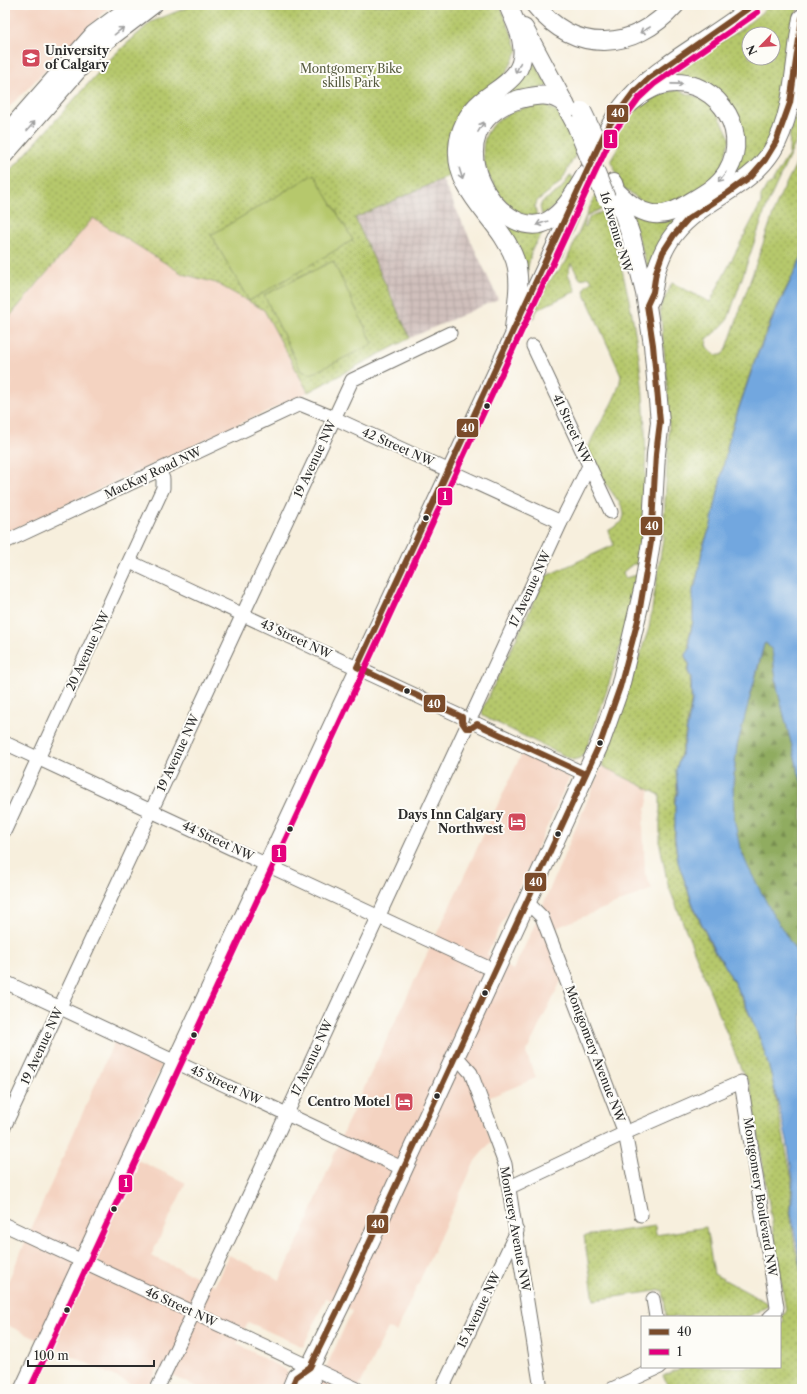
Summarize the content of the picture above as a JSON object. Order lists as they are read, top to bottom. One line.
{"streets":{"highway":["16 Avenue NW"],"street":["41 Street NW","42 Street NW","19 Avenue NW","MacKay Road NW","17 Avenue NW","43 Street NW","20 Avenue NW","44 Street NW","Montgomery Avenue NW","45 Street NW","Montgomery Boulevard NW","Monterey Avenue NW","46 Street NW","15 Avenue NW"]},"crossings":[["16 Avenue NW","43 Street NW"],["16 Avenue NW","44 Street NW"],["16 Avenue NW","Montgomery Avenue NW"],["16 Avenue NW","45 Street NW"],["16 Avenue NW","Monterey Avenue NW"],["16 Avenue NW","46 Street NW"],["41 Street NW","17 Avenue NW"],["42 Street NW","19 Avenue NW"],["42 Street NW","MacKay Road NW"],["42 Street NW","17 Avenue NW"],["19 Avenue NW","43 Street NW"],["19 Avenue NW","44 Street NW"],["19 Avenue NW","45 Street NW"],["MacKay Road NW","20 Avenue NW"],["17 Avenue NW","43 Street NW"],["17 Avenue NW","44 Street NW"],["17 Avenue NW","45 Street NW"],["17 Avenue NW","46 Street NW"],["43 Street NW","20 Avenue NW"],["20 Avenue NW","44 Street NW"],["Montgomery Avenue NW","Montgomery Boulevard NW"],["Monterey Avenue NW","15 Avenue NW"]],"parks":["Montgomery Bike skills Park"],"places":{"school or university":["University of Calgary"],"hotel":["Days Inn Calgary Northwest","Centro Motel"]},"lines":["transit line 40","transit line 1"],"legend":["40","1"],"scale_bar":"100 m","north":"bottom left"}
